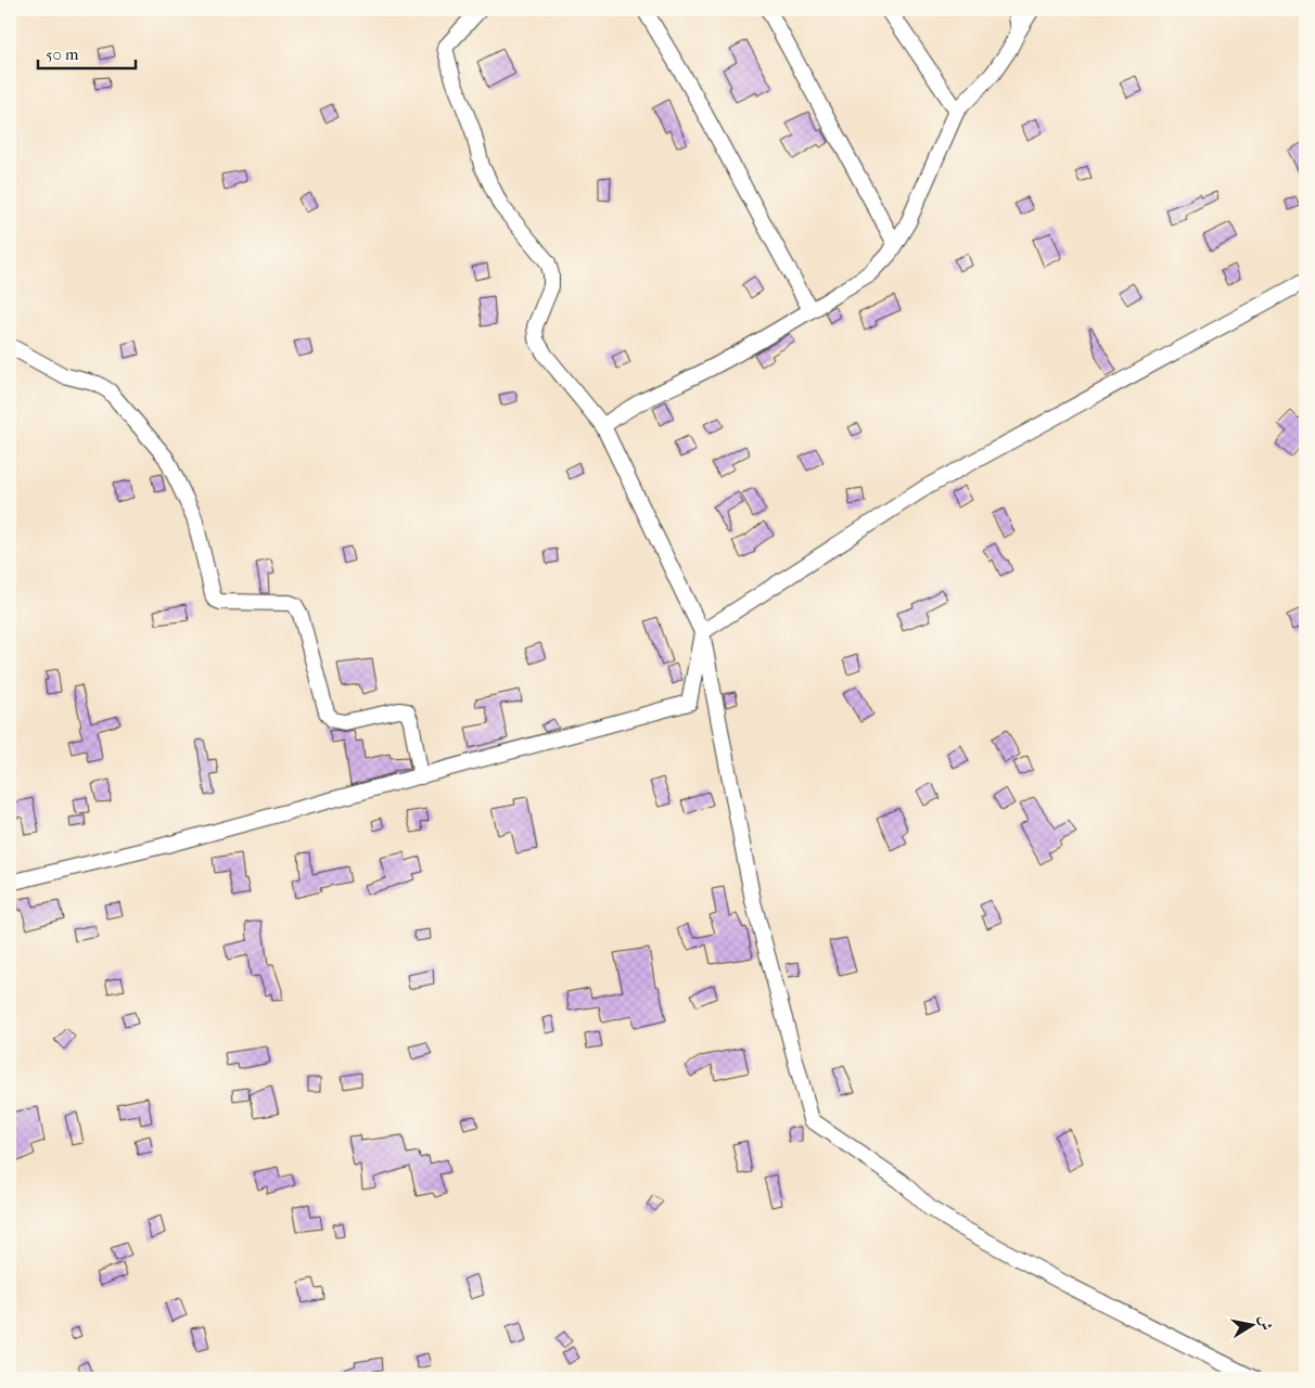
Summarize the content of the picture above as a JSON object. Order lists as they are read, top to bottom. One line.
{"scale_bar":"50 m","north":"right"}
